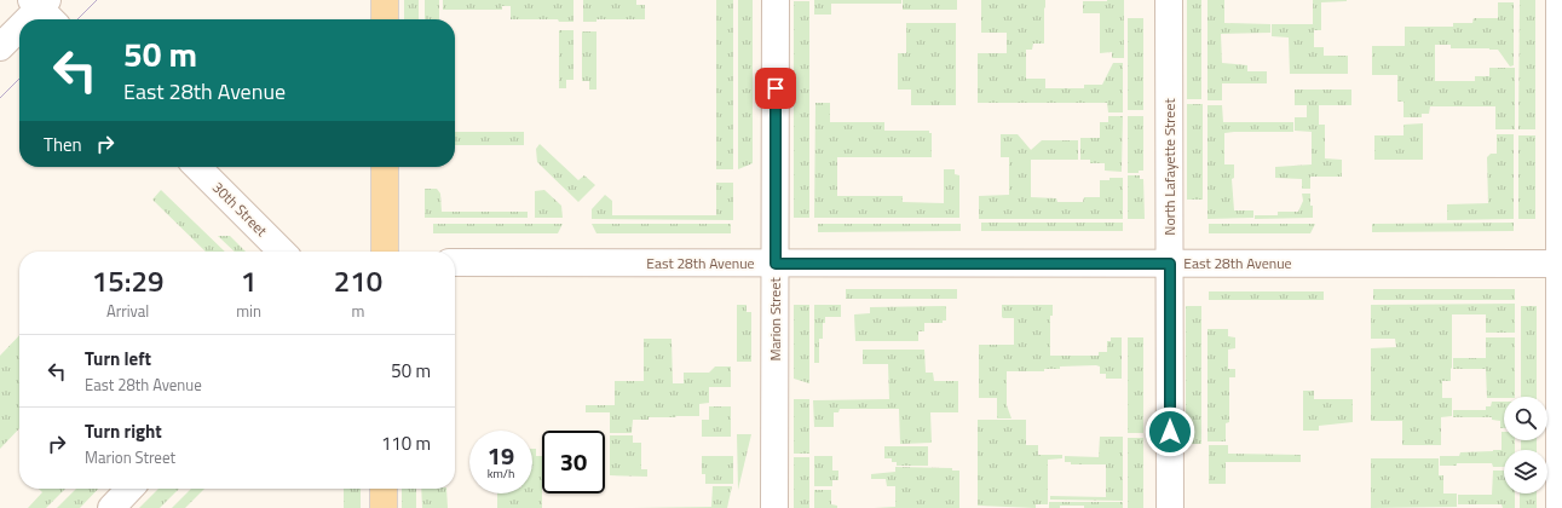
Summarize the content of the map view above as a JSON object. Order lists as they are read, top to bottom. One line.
{"streets":{"street":["North Lafayette Street","30th Street","East 28th Avenue","Marion Street"]},"crossings":[["North Lafayette Street","East 28th Avenue"],["East 28th Avenue","Marion Street"]],"page":{"turn":["50 m","East 28th Avenue"],"then":"Then","eta":["15:29","Arrival","1","min","210","m"],"list":[{"name":"Turn left","note":"East 28th Avenue","value":"50 m"},{"name":"Turn right","note":"Marion Street","value":"110 m"}],"speed":"19 km/h","limit":"30"}}
